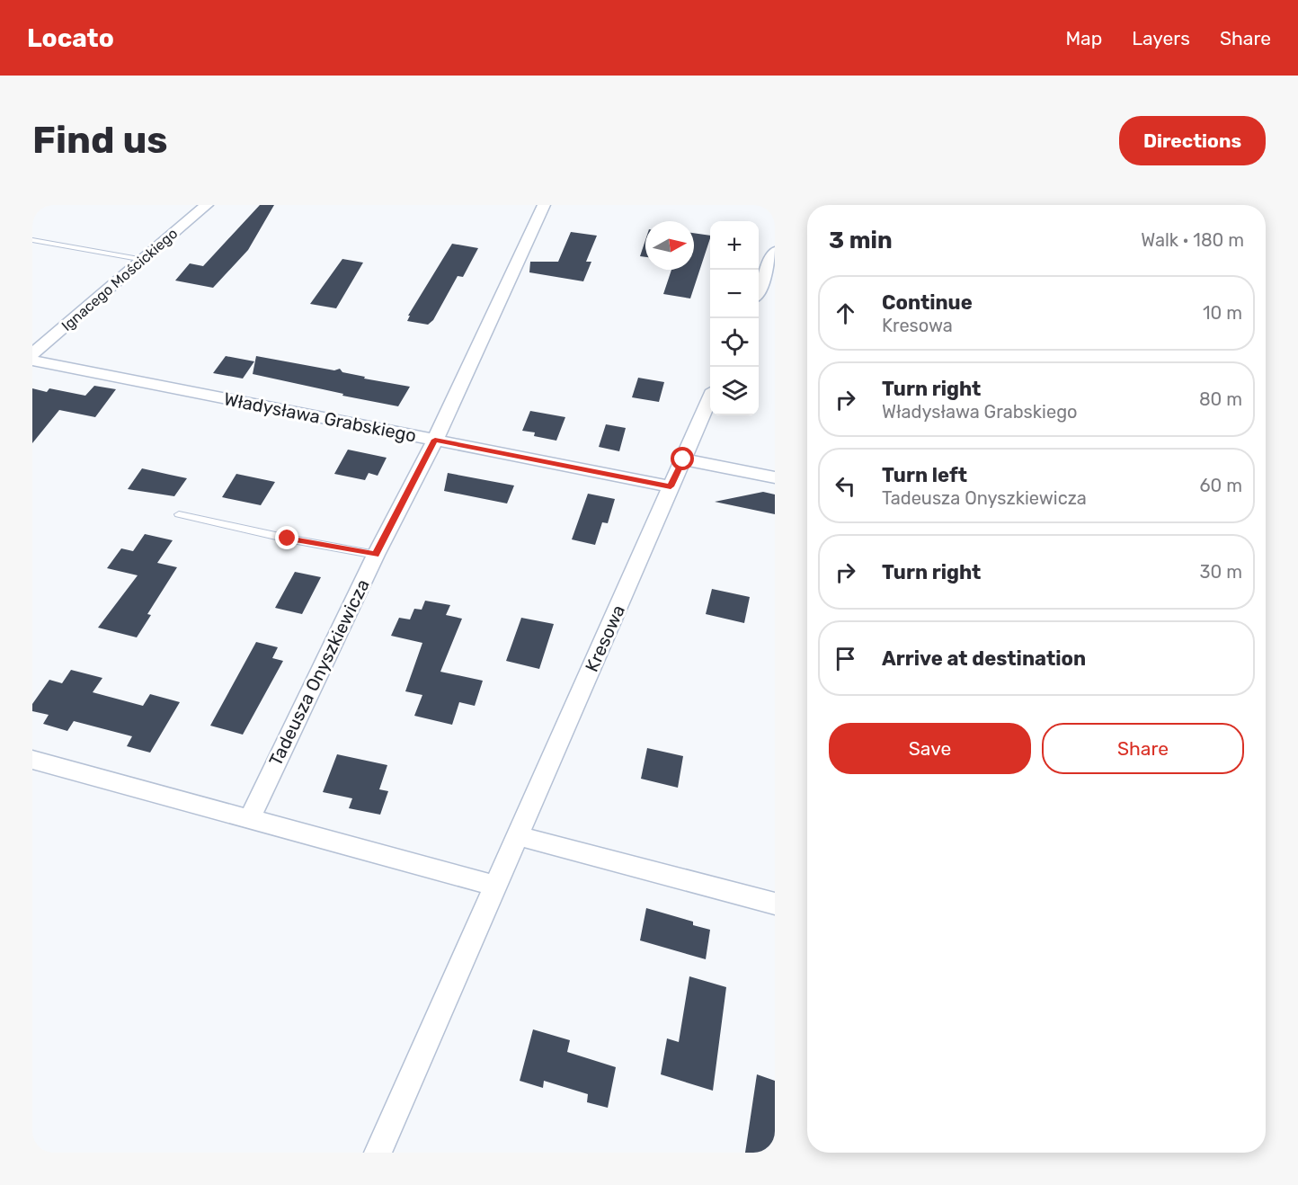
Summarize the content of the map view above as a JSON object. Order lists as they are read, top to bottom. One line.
{"streets":{"street":["Ignacego Mościckiego","Władysława Grabskiego","Kresowa","Tadeusza Onyszkiewicza"]},"crossings":[["Władysława Grabskiego","Kresowa"],["Władysława Grabskiego","Tadeusza Onyszkiewicza"]],"north":"right","page":{"header":"Locato","nav":["Map","Layers","Share"],"buttons":["Directions",["Save","Share"]],"title":"Find us","heading":["3 min","Walk · 180 m"],"map_buttons":["+","−"],"list":[["Continue","Kresowa","10 m"],["Turn right","Władysława Grabskiego","80 m"],["Turn left","Tadeusza Onyszkiewicza","60 m"],["Turn right","30 m"],"Arrive at destination"]}}
